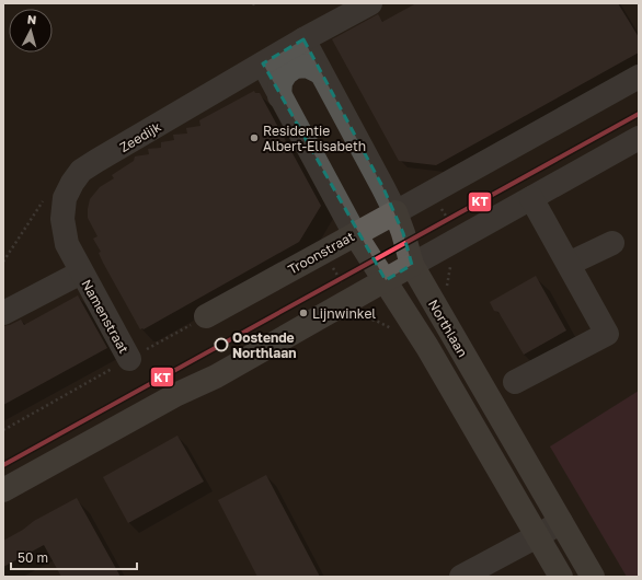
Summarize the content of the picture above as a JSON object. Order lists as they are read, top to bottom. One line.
{"streets":{"main road":["Troonstraat","Northlaan"],"street":["Zeedijk","Namenstraat"]},"crossings":[["Zeedijk","Namenstraat"],["Zeedijk","Northlaan"],["Troonstraat","Northlaan"]],"places":["Residentie Albert-Elisabeth","Lijnwinkel","Oostende Northlaan"],"lines":["transit line KT"],"scale_bar":"50 m","north":"top"}
